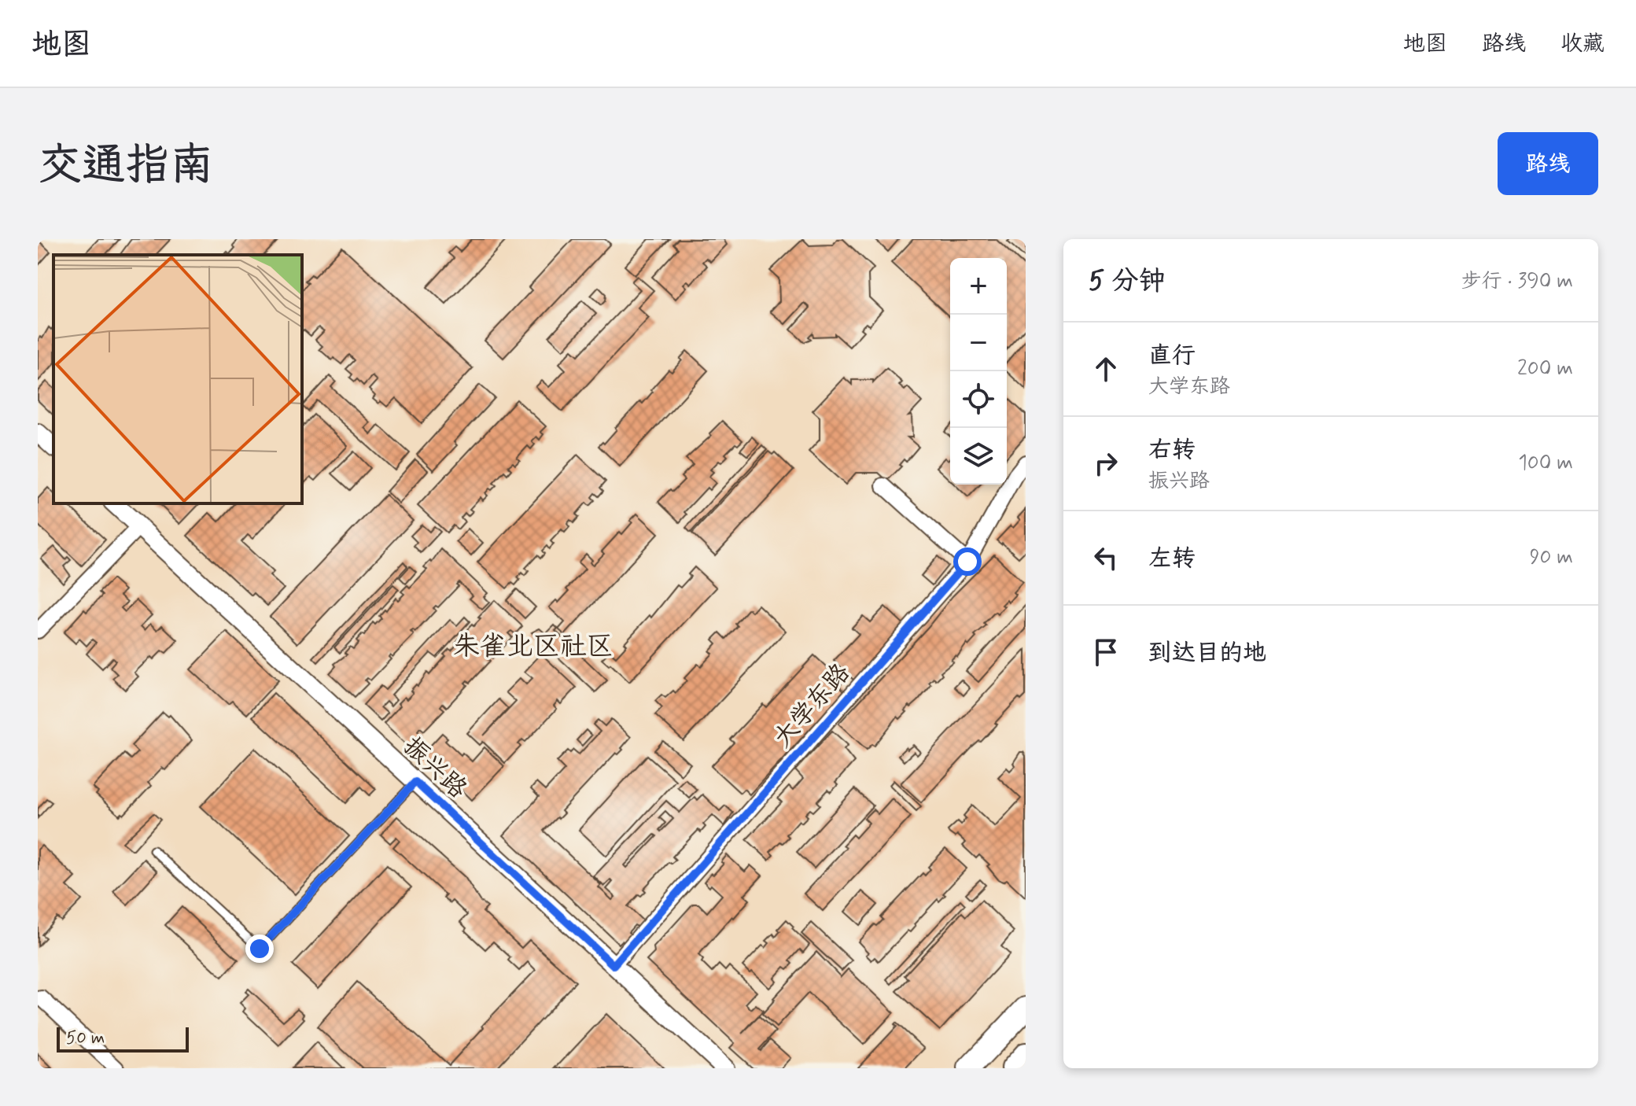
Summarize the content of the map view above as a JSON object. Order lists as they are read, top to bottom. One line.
{"streets":{"street":["大学东路","振兴路"]},"crossings":[["大学东路","振兴路"]],"districts":["朱雀北区社区"],"scale_bar":"50 m","page":{"header":"地图","nav":["地图","路线","收藏"],"buttons":"路线","title":"交通指南","heading":["5 分钟","步行 · 390 m"],"map_buttons":["+","−"],"list":[["直行","大学东路","200 m"],["右转","振兴路","100 m"],["左转","90 m"],"到达目的地"],"scale":"50 m"}}
